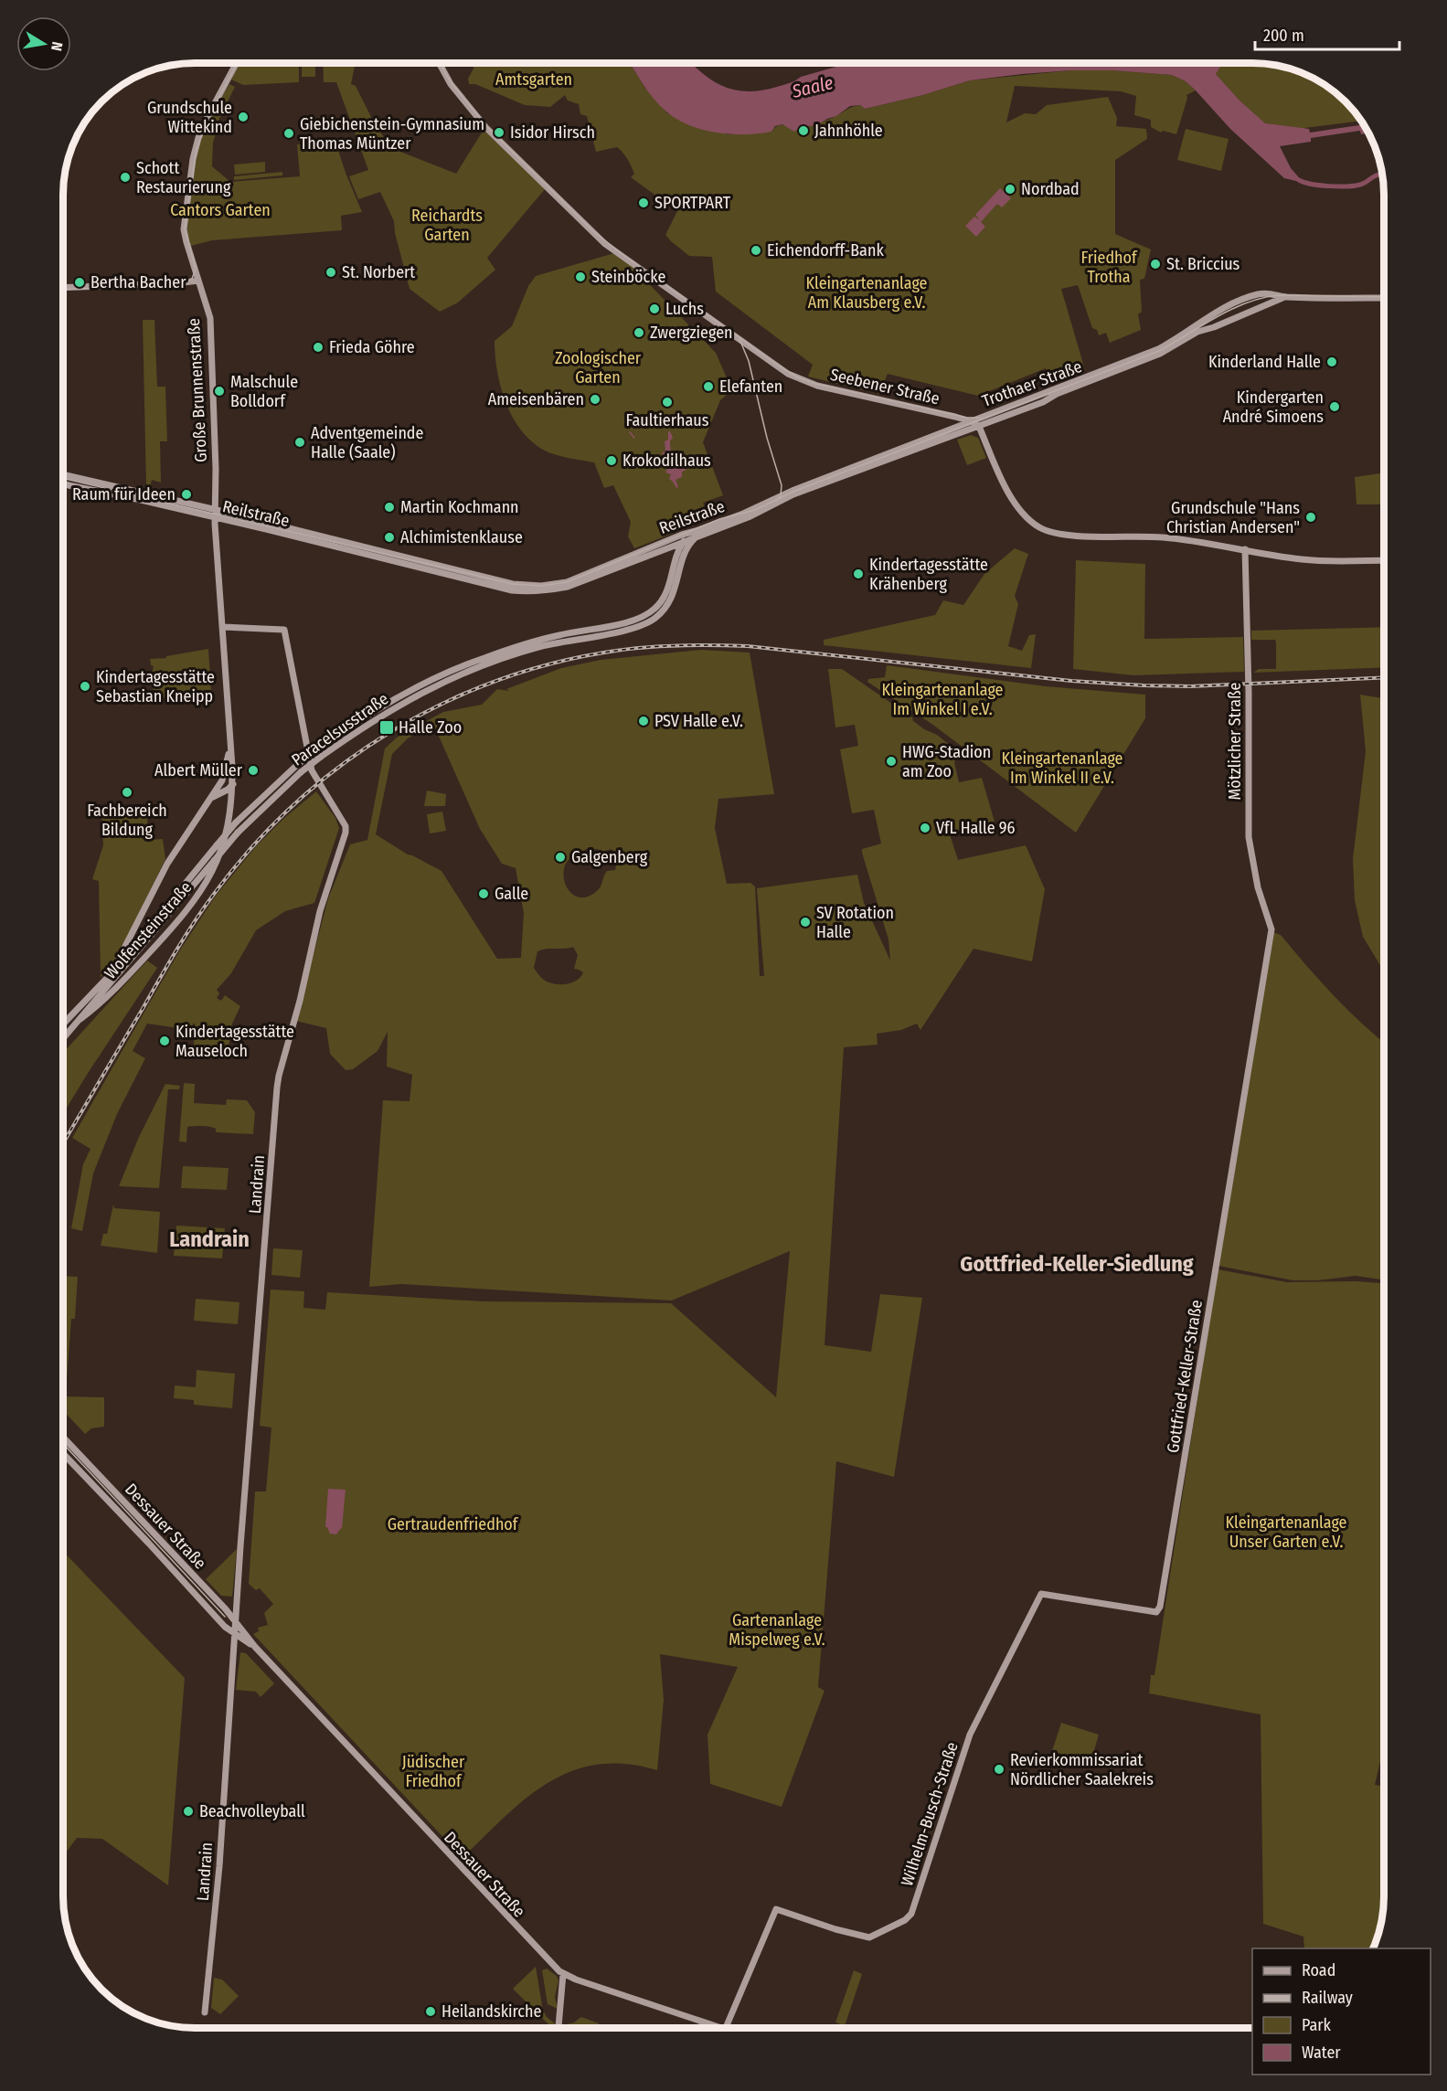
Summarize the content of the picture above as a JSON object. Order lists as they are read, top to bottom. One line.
{"streets":{"street":["Trothaer Straße","Seebener Straße","Große Brunnenstraße","Reilstraße","Paracelsusstraße","Mötzlicher Straße","Wolfensteinstraße","Landrain","Gottfried-Keller-Straße","Dessauer Straße","Wilhelm-Busch-Straße"]},"crossings":[["Trothaer Straße","Seebener Straße"],["Trothaer Straße","Reilstraße"],["Große Brunnenstraße","Reilstraße"],["Große Brunnenstraße","Wolfensteinstraße"],["Reilstraße","Paracelsusstraße"],["Reilstraße","Wolfensteinstraße"],["Paracelsusstraße","Wolfensteinstraße"],["Mötzlicher Straße","Gottfried-Keller-Straße"],["Wolfensteinstraße","Landrain"],["Landrain","Dessauer Straße"],["Gottfried-Keller-Straße","Wilhelm-Busch-Straße"]],"districts":["Landrain","Gottfried-Keller-Siedlung"],"water":["Saale"],"parks":["Amtsgarten","Cantors Garten","Reichardts Garten","Friedhof Trotha","Kleingartenanlage Am Klausberg e.V.","Zoologischer Garten","Kleingartenanlage Im Winkel I e.V.","Kleingartenanlage Im Winkel II e.V.","Kleingartenanlage Unser Garten e.V.","Gertraudenfriedhof","Gartenanlage Mispelweg e.V.","Jüdischer Friedhof"],"places":{"other":["Grundschule Wittekind","Jahnhöhle","Isidor Hirsch","Giebichenstein-Gymnasium Thomas Müntzer","Schott Restaurierung","Nordbad","SPORTPART","Eichendorff-Bank","St. Briccius","St. Norbert","Steinböcke","Bertha Bacher","Luchs","Zwergziegen","Frieda Göhre","Kinderland Halle","Elefanten","Malschule Bolldorf","Ameisenbären","Faultierhaus","Kindergarten André Simoens","Adventgemeinde Halle (Saale)","Krokodilhaus","Raum für Ideen","Martin Kochmann","Grundschule \"Hans Christian Andersen\"","Alchimistenklause","Kindertagesstätte Krähenberg","Kindertagesstätte Sebastian Kneipp","PSV Halle e.V.","HWG-Stadion am Zoo","Albert Müller","Fachbereich Bildung","VfL Halle 96","Galgenberg","Galle","SV Rotation Halle","Kindertagesstätte Mauseloch","Revierkommissariat Nördlicher Saalekreis","Beachvolleyball","Heilandskirche"],"transit":["Halle Zoo"]},"legend":["Road","Railway","Park","Water"],"scale_bar":"200 m","north":"right"}
